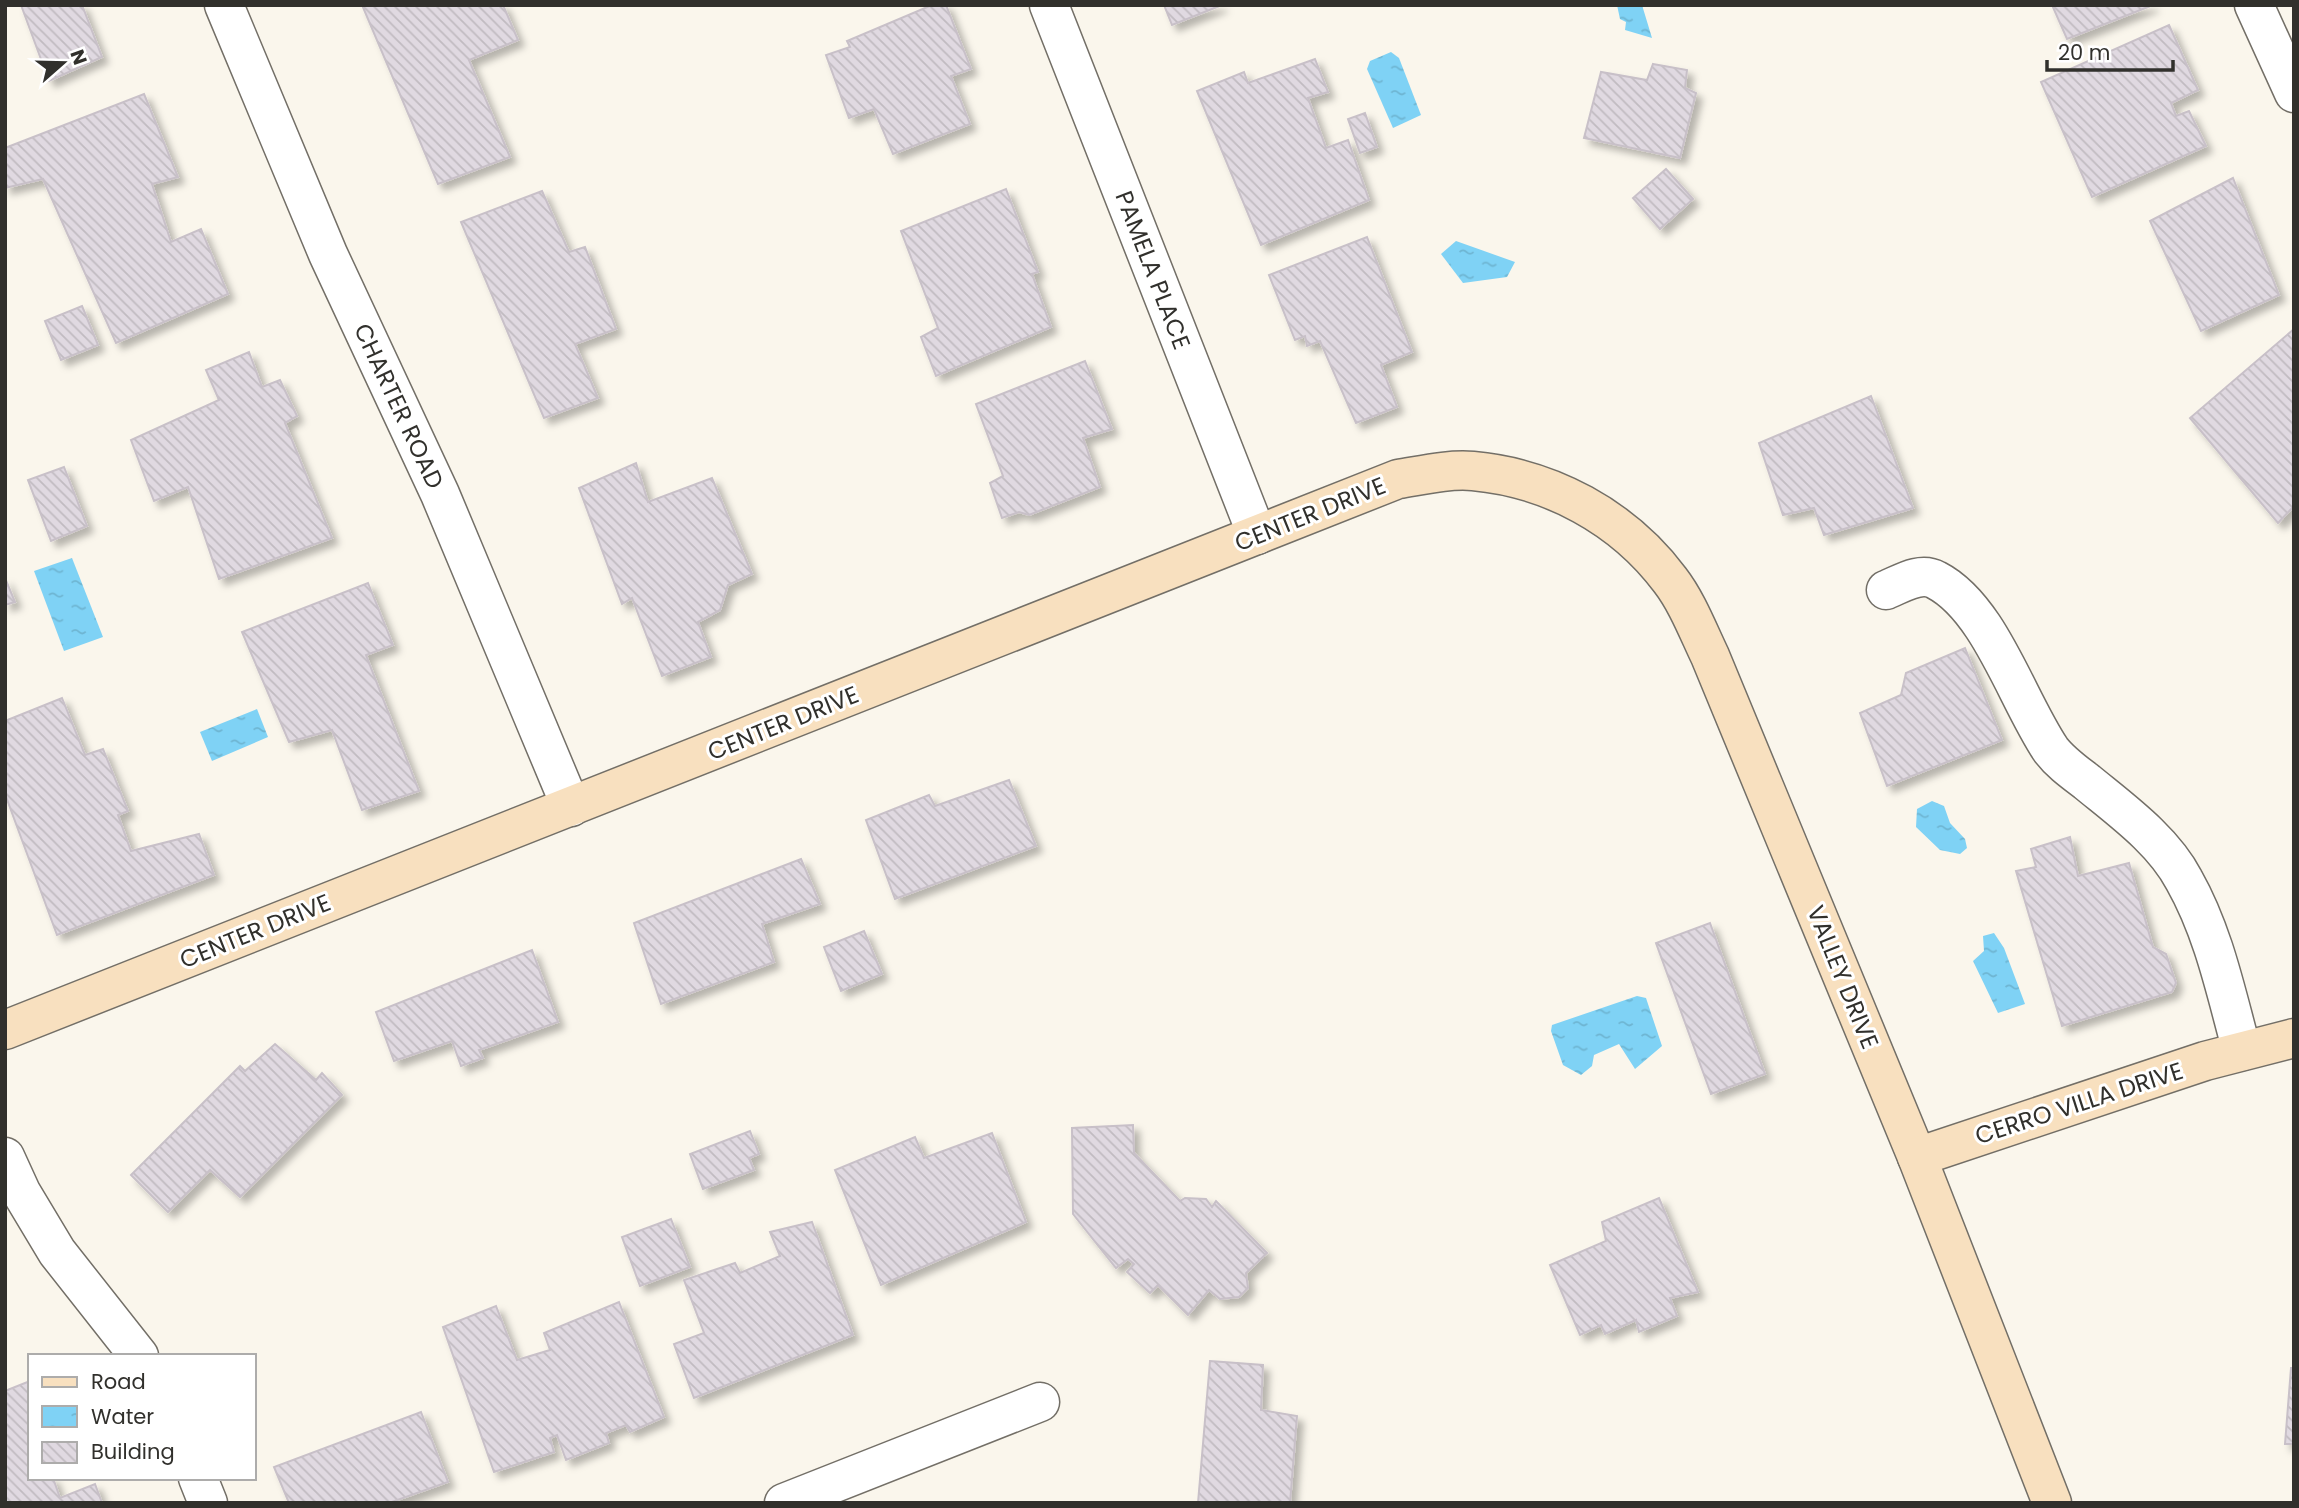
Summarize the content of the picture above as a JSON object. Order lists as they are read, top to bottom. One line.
{"streets":{"street":["PAMELA PLACE","CHARTER ROAD","CENTER DRIVE","VALLEY DRIVE","CERRO VILLA DRIVE"]},"crossings":[["PAMELA PLACE","CENTER DRIVE"],["CHARTER ROAD","CENTER DRIVE"],["CENTER DRIVE","VALLEY DRIVE"],["VALLEY DRIVE","CERRO VILLA DRIVE"]],"legend":["Road","Water","Building"],"scale_bar":"20 m","north":"right"}
